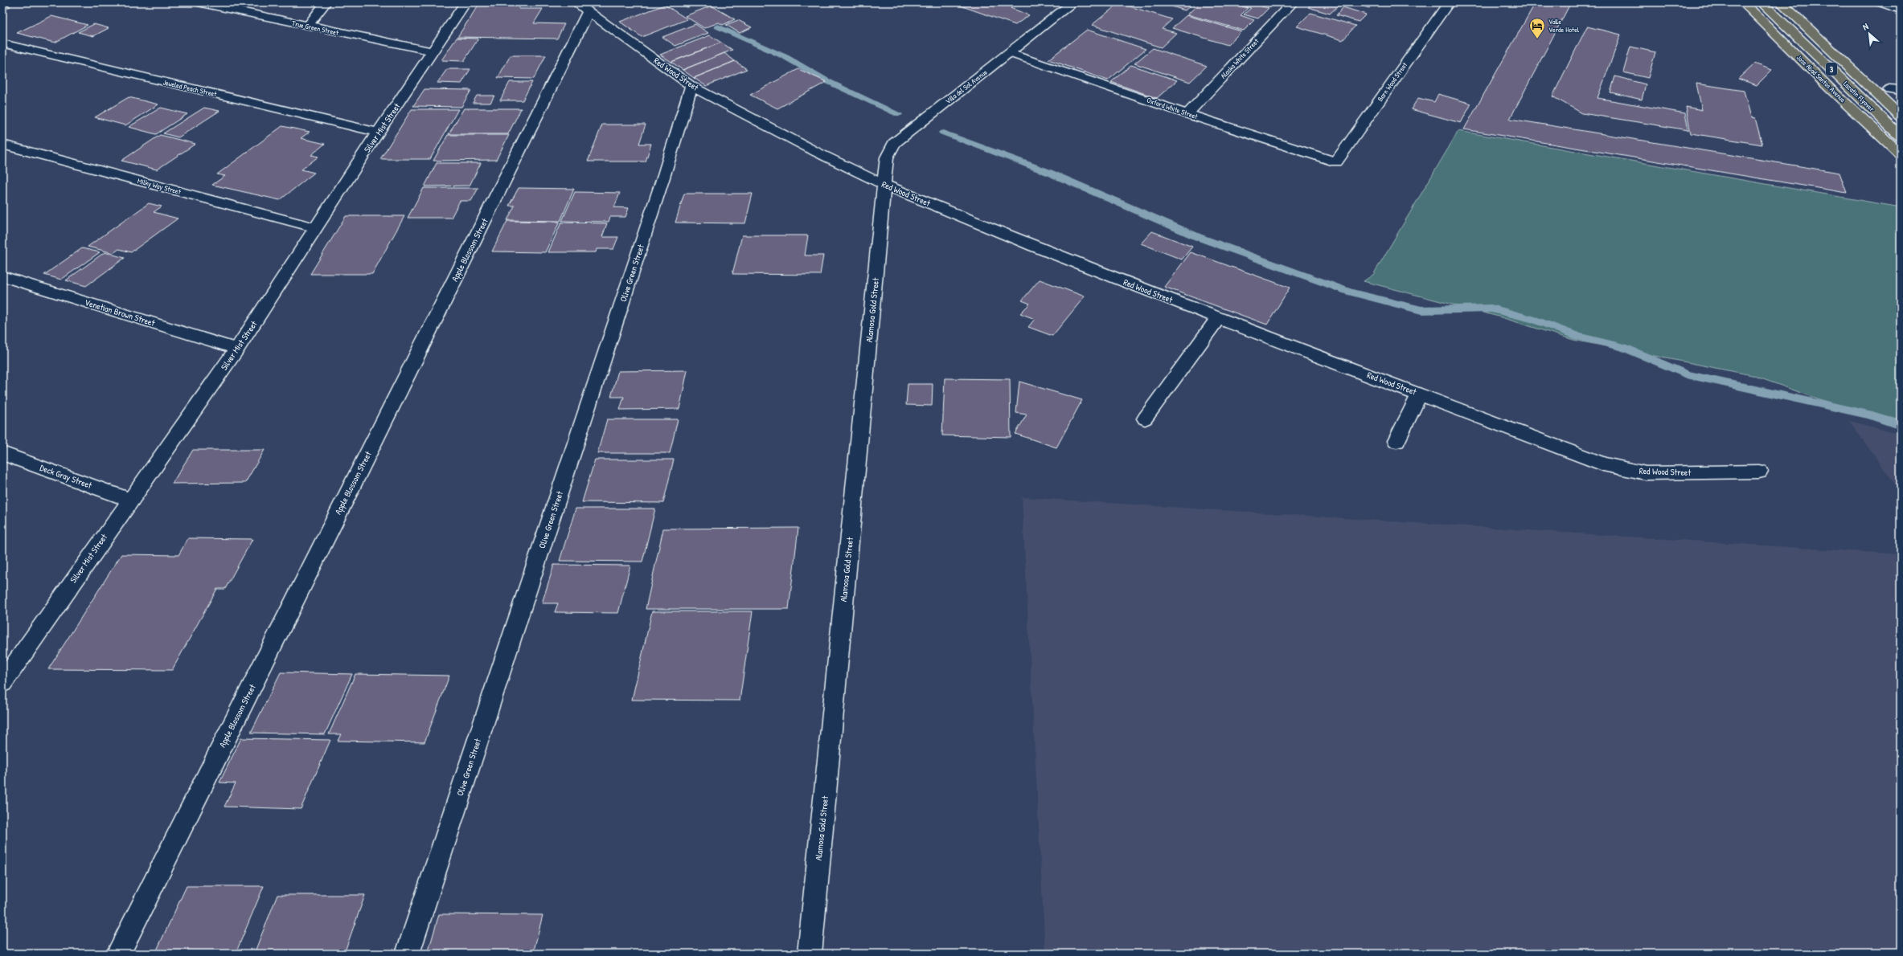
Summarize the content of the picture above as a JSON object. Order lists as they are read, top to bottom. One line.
{"streets":{"highway":["3","Jose Abad Santos Avenue","Lazatin Flyover"],"street":["True Green Street","Alaska White Street","Red Wood Street","Barn Wood Street","Villa del Sol Avenue","Jeweled Peach Street","Oxford White Street","Silver Mist Street","Milky Way Street","Apple Blossom Street","Olive Green Street","Alamosa Gold Street","Venetian Brown Street","Deck Gray Street"]},"crossings":[["True Green Street","Silver Mist Street"],["Alaska White Street","Oxford White Street"],["Red Wood Street","Villa del Sol Avenue"],["Red Wood Street","Apple Blossom Street"],["Red Wood Street","Olive Green Street"],["Red Wood Street","Alamosa Gold Street"],["Barn Wood Street","Oxford White Street"],["Villa del Sol Avenue","Oxford White Street"],["Villa del Sol Avenue","Alamosa Gold Street"],["Jeweled Peach Street","Silver Mist Street"],["Silver Mist Street","Milky Way Street"],["Silver Mist Street","Venetian Brown Street"],["Silver Mist Street","Deck Gray Street"]],"places":{"hotel":["Valle Verde Hotel"]},"north":"top left"}
